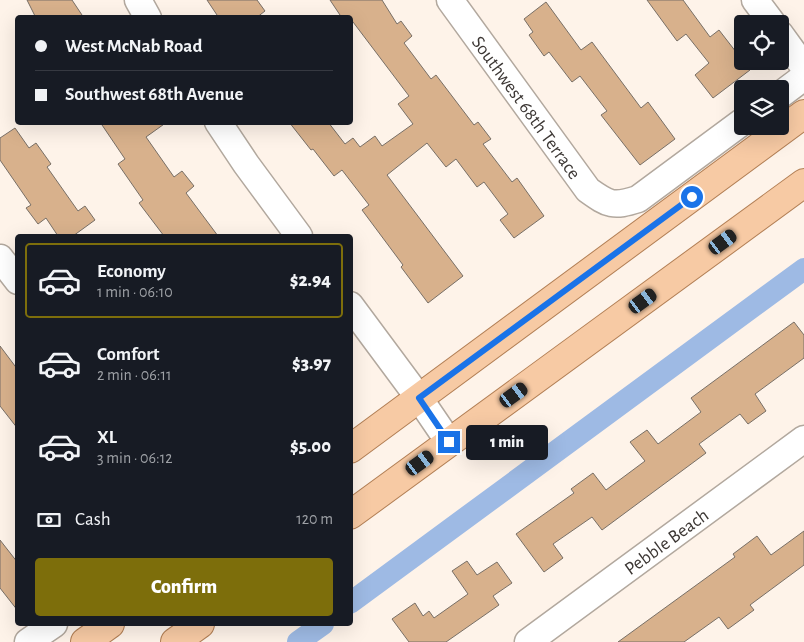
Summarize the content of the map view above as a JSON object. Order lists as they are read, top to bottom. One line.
{"streets":{"street":["Southwest 68th Terrace","Pebble Beach"]},"page":{"banner":["West McNab Road","Southwest 68th Avenue"],"list":[{"name":"Economy","note":"1 min · 06:10","value":"$2.94"},{"name":"Comfort","note":"2 min · 06:11","value":"$3.97"},{"name":"XL","note":"3 min · 06:12","value":"$5.00"}],"bubble":"1 min","pay":["Cash","120 m"],"buttons":"Confirm"}}
